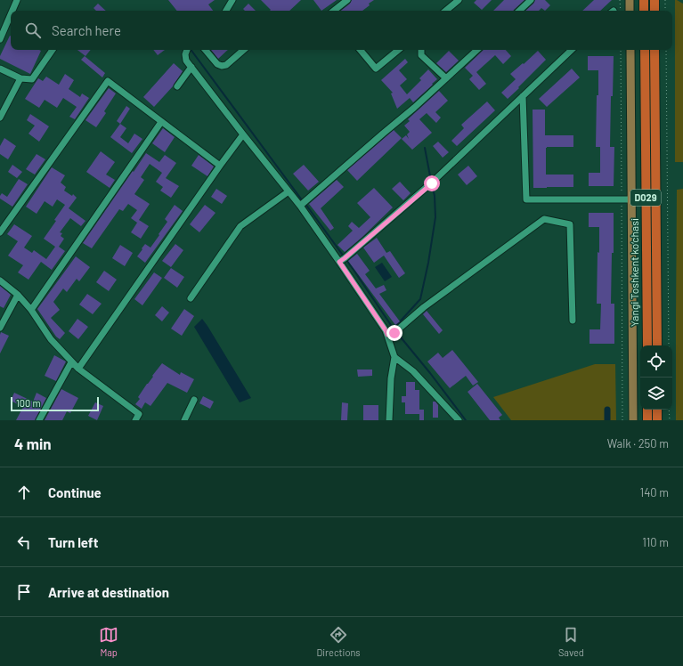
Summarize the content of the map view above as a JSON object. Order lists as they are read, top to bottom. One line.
{"streets":{"highway":["D029","Yangi Toshkent ko‘chasi"]},"scale_bar":"100 m","page":{"search":"Search here","scale":"100 m","heading":["4 min","Walk · 250 m"],"list":[["Continue","140 m"],["Turn left","110 m"],"Arrive at destination"],"nav":["Map","Directions","Saved"]}}
